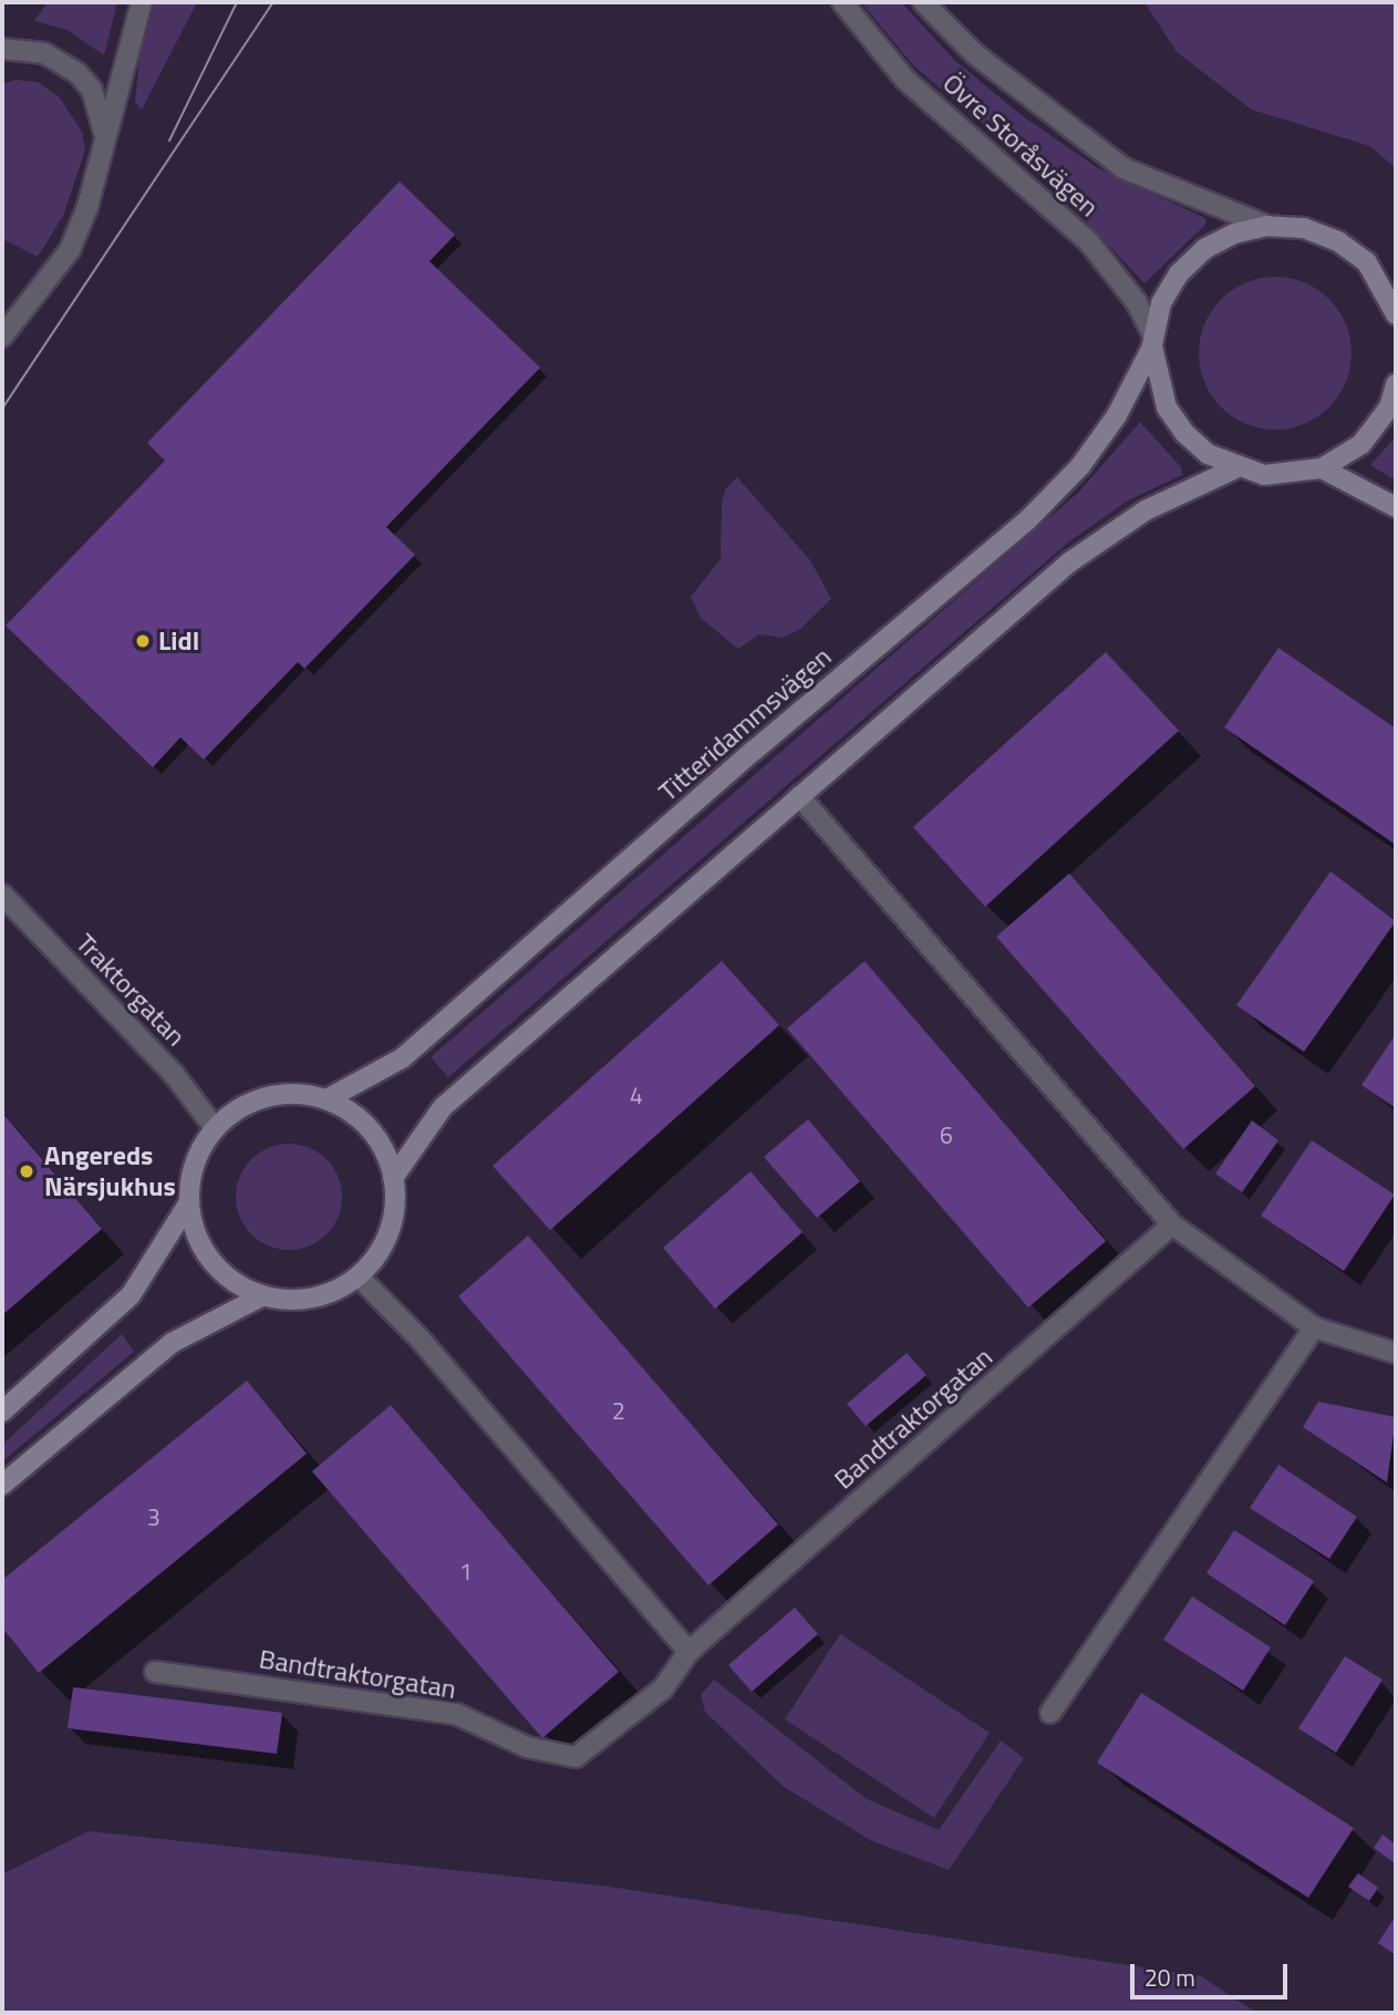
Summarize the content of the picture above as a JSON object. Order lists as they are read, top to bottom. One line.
{"streets":{"street":["Övre Storåsvägen","Titteridammsvägen","Traktorgatan","Bandtraktorgatan"]},"crossings":[["Övre Storåsvägen","Titteridammsvägen"],["Titteridammsvägen","Traktorgatan"]],"places":["Lidl","Angereds Närsjukhus"],"house_numbers":["4","6","2","3","1"],"scale_bar":"20 m"}
